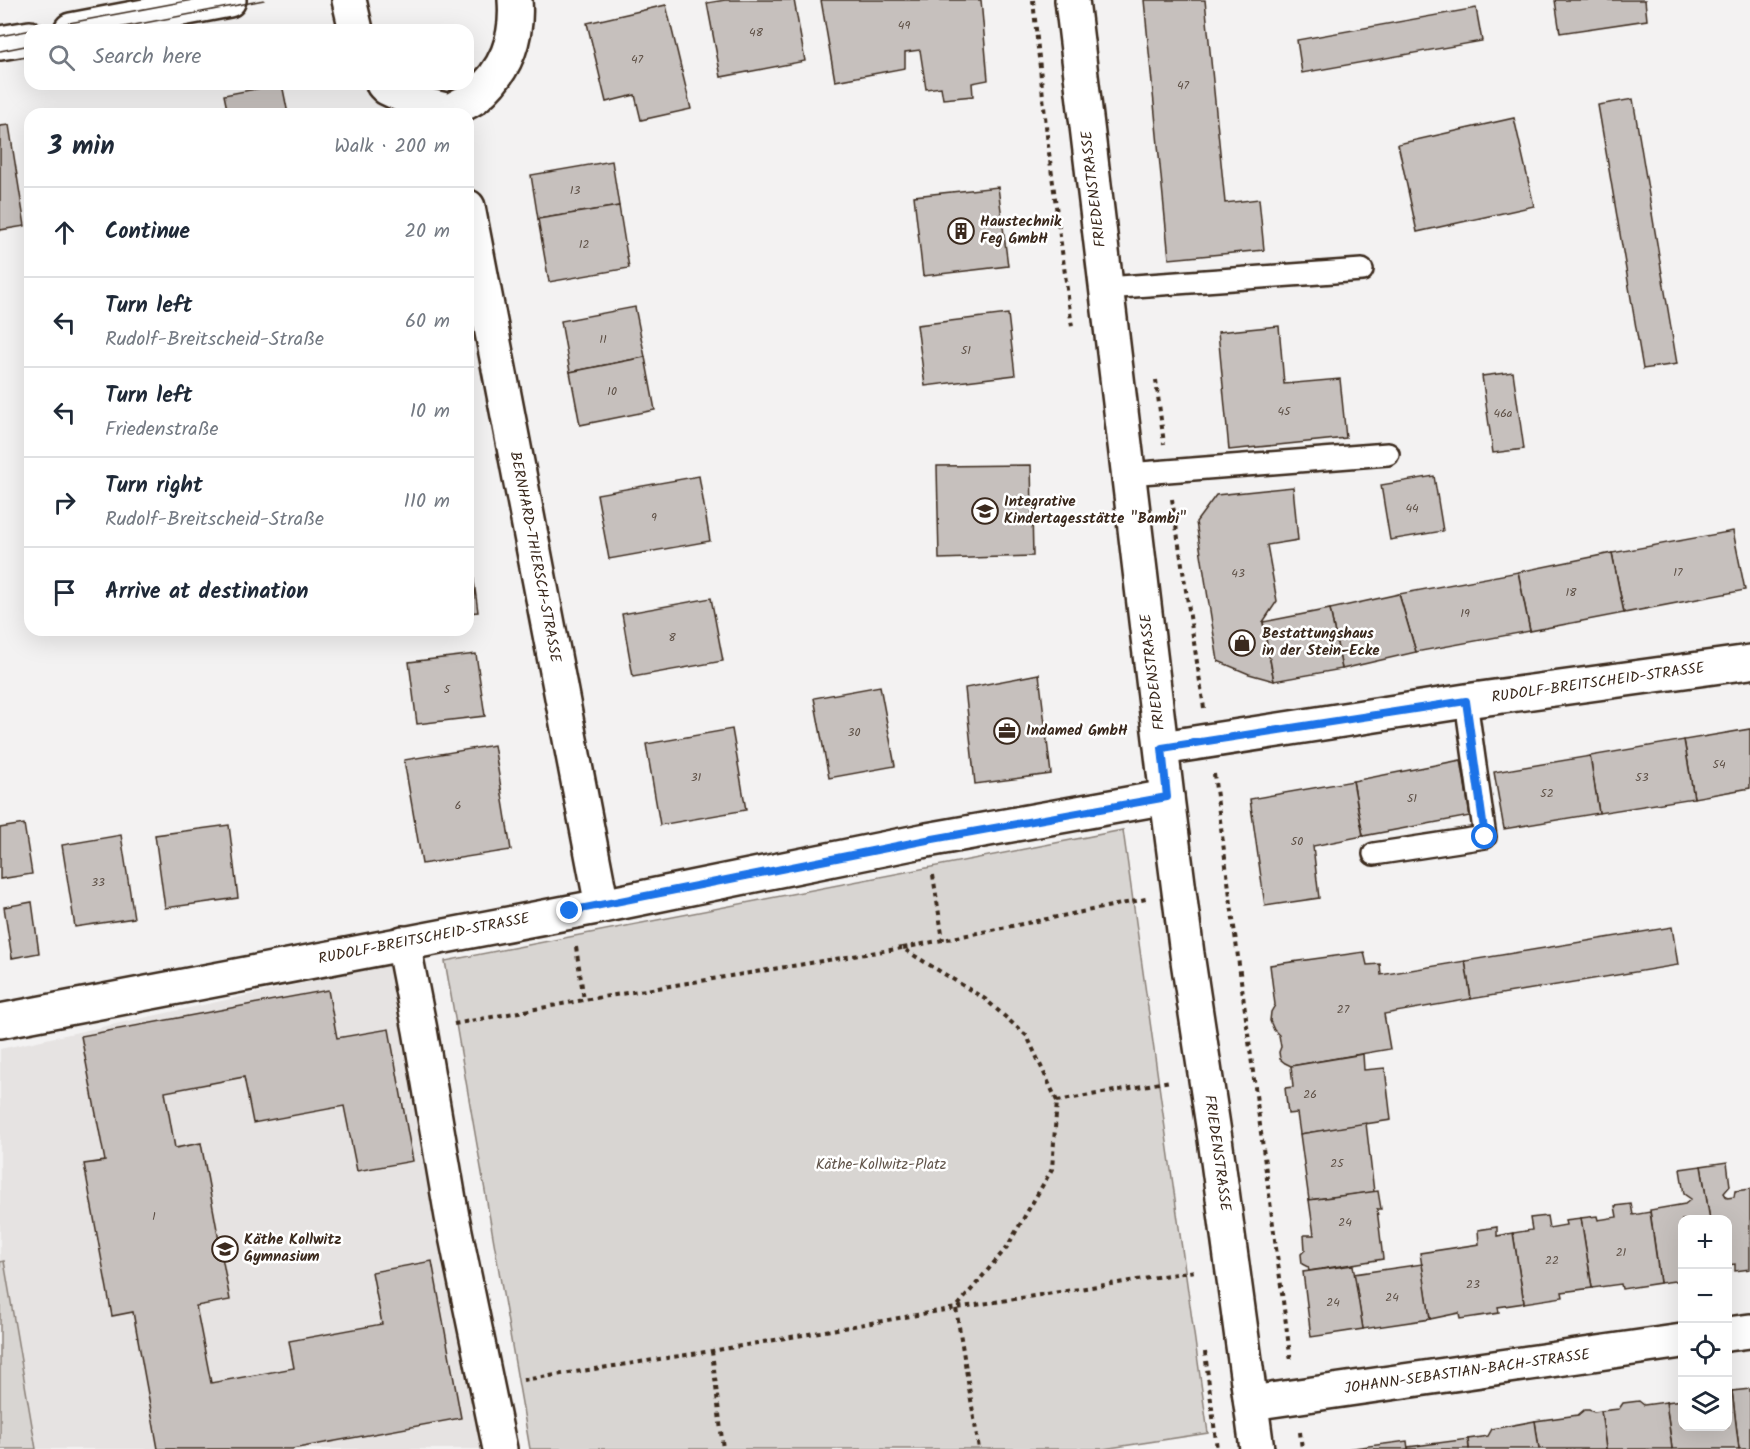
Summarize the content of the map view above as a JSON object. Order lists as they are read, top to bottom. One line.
{"streets":{"street":["FRIEDENSTRASSE","BERNHARD-THIERSCH-STRASSE","RUDOLF-BREITSCHEID-STRASSE","JOHANN-SEBASTIAN-BACH-STRASSE"]},"crossings":[["FRIEDENSTRASSE","RUDOLF-BREITSCHEID-STRASSE"],["FRIEDENSTRASSE","JOHANN-SEBASTIAN-BACH-STRASSE"],["BERNHARD-THIERSCH-STRASSE","RUDOLF-BREITSCHEID-STRASSE"]],"parks":["Käthe-Kollwitz-Platz"],"places":{"building":["Haustechnik Feg GmbH"],"school or university":["Integrative Kindertagesstätte \"Bambi\"","Käthe Kollwitz Gymnasium"],"shop":["Bestattungshaus in der Stein-Ecke"],"office":["Indamed GmbH"]},"house_numbers":["49","48","47","47","13","12","11","51","10","45","46a","44","9","17","43","18","19","8","5","30","54","31","53","52","51","6","50","33","27","26","25","1","24","21","22","23","24","24"],"page":{"search":"Search here","heading":["3 min","Walk · 200 m"],"list":[["Continue","20 m"],["Turn left","Rudolf-Breitscheid-Straße","60 m"],["Turn left","Friedenstraße","10 m"],["Turn right","Rudolf-Breitscheid-Straße","110 m"],"Arrive at destination"],"map_buttons":["+","−"]}}
